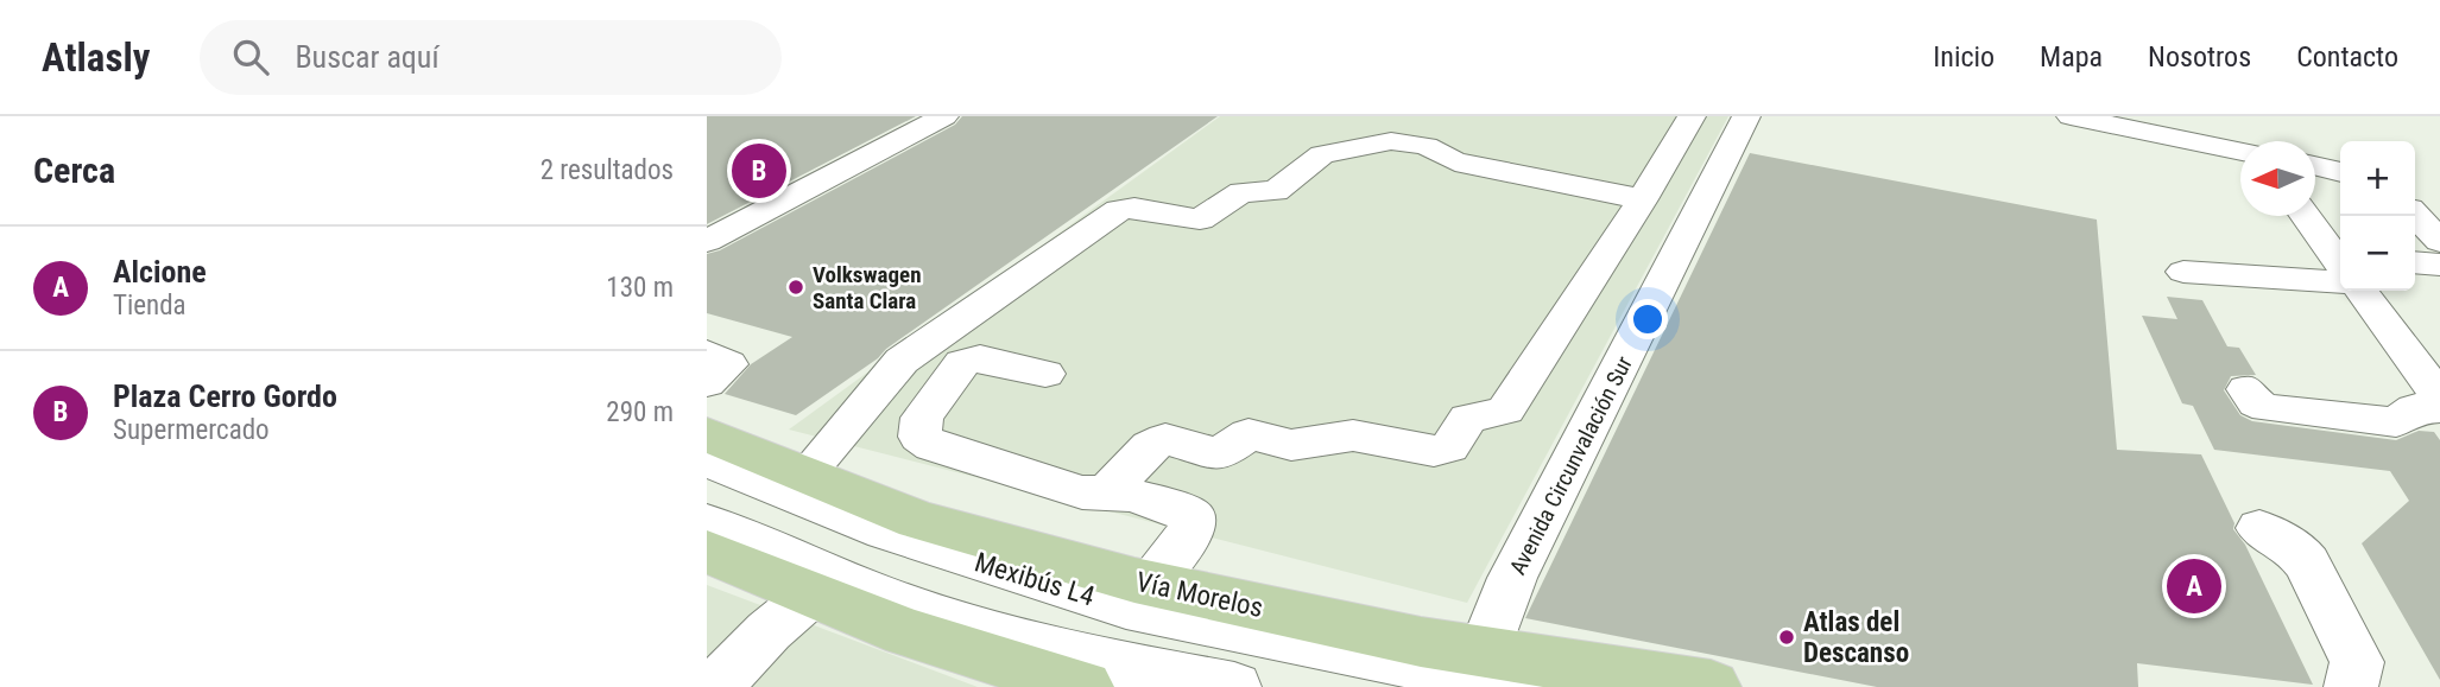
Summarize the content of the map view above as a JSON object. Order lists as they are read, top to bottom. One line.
{"streets":{"main road":["Vía Morelos"],"street":["Avenida Circunvalación Sur","Mexibús L4"]},"crossings":[["Avenida Circunvalación Sur","Mexibús L4"],["Avenida Circunvalación Sur","Vía Morelos"],["Mexibús L4","Vía Morelos"]],"places":["Volkswagen Santa Clara","Atlas del Descanso"],"north":"left","page":{"header":"Atlasly","search":"Buscar aquí","nav":["Inicio","Mapa","Nosotros","Contacto"],"heading":["Cerca","2 resultados"],"pins":["B","A"],"map_buttons":["+","−"],"list":[{"mark":"A","name":"Alcione","note":"Tienda","value":"130 m"},{"mark":"B","name":"Plaza Cerro Gordo","note":"Supermercado","value":"290 m"}]}}
